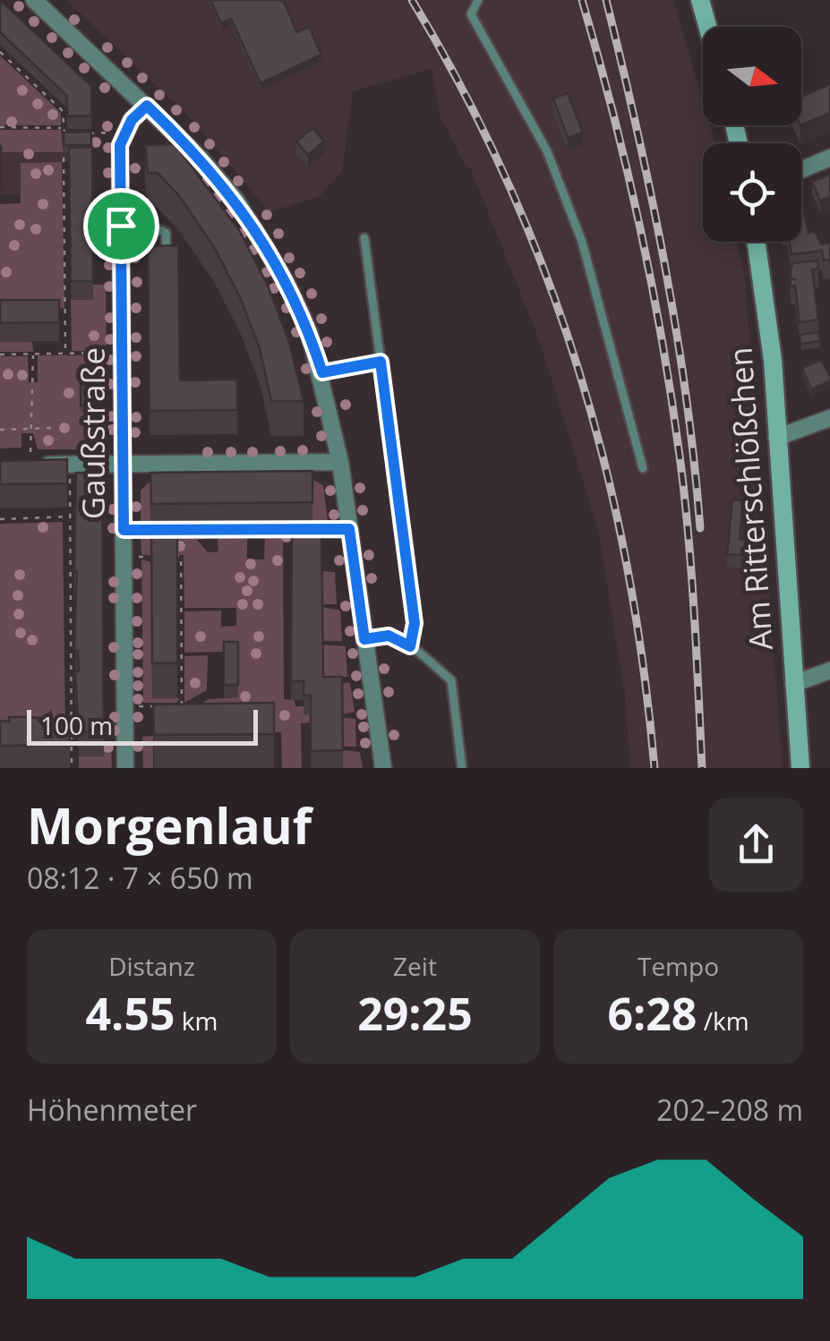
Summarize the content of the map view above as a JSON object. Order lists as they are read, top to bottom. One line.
{"streets":{"main road":["Am Ritterschlößchen"],"street":["Gaußstraße"]},"scale_bar":"100 m","north":"right","page":{"scale":"100 m","heading":["Morgenlauf","08:12 · 7 × 650 m"],"stats":[["Distanz","4.55 km"],["Zeit","29:25"],["Tempo","6:28 /km"]],"chart":["Höhenmeter","202–208 m"]}}
